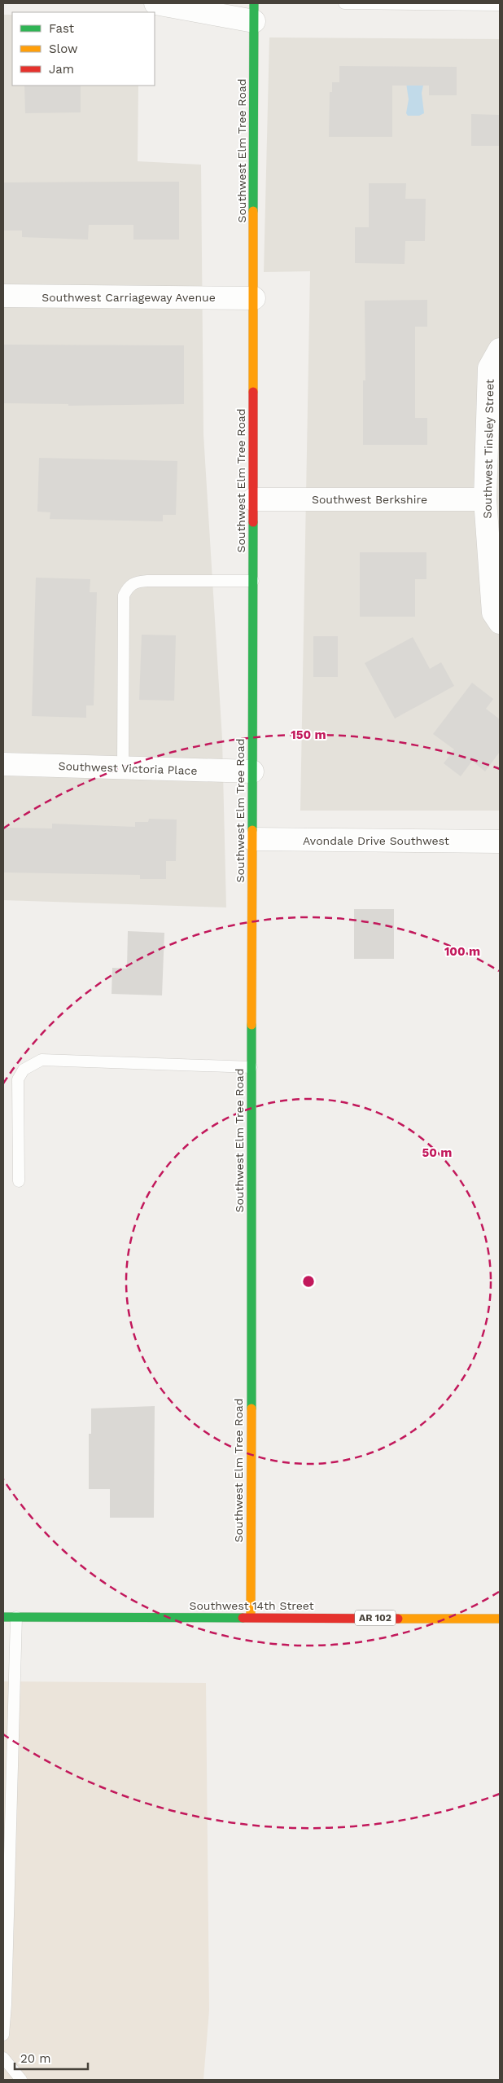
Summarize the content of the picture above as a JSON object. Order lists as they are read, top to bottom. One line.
{"streets":{"street":["Southwest Elm Tree Road","Southwest Carriageway Avenue","Southwest Tinsley Street","Southwest Berkshire","Southwest Victoria Place","Avondale Drive Southwest","Southwest 14th Street","AR 102"]},"crossings":[["Southwest Elm Tree Road","Southwest Carriageway Avenue"],["Southwest Elm Tree Road","Southwest Berkshire"],["Southwest Elm Tree Road","Southwest Victoria Place"],["Southwest Elm Tree Road","Avondale Drive Southwest"],["Southwest Elm Tree Road","Southwest 14th Street"],["Southwest Tinsley Street","Southwest Berkshire"]],"legend":["Fast","Slow","Jam"],"scale_bar":"20 m","rings":["150 m","100 m","50 m"]}
